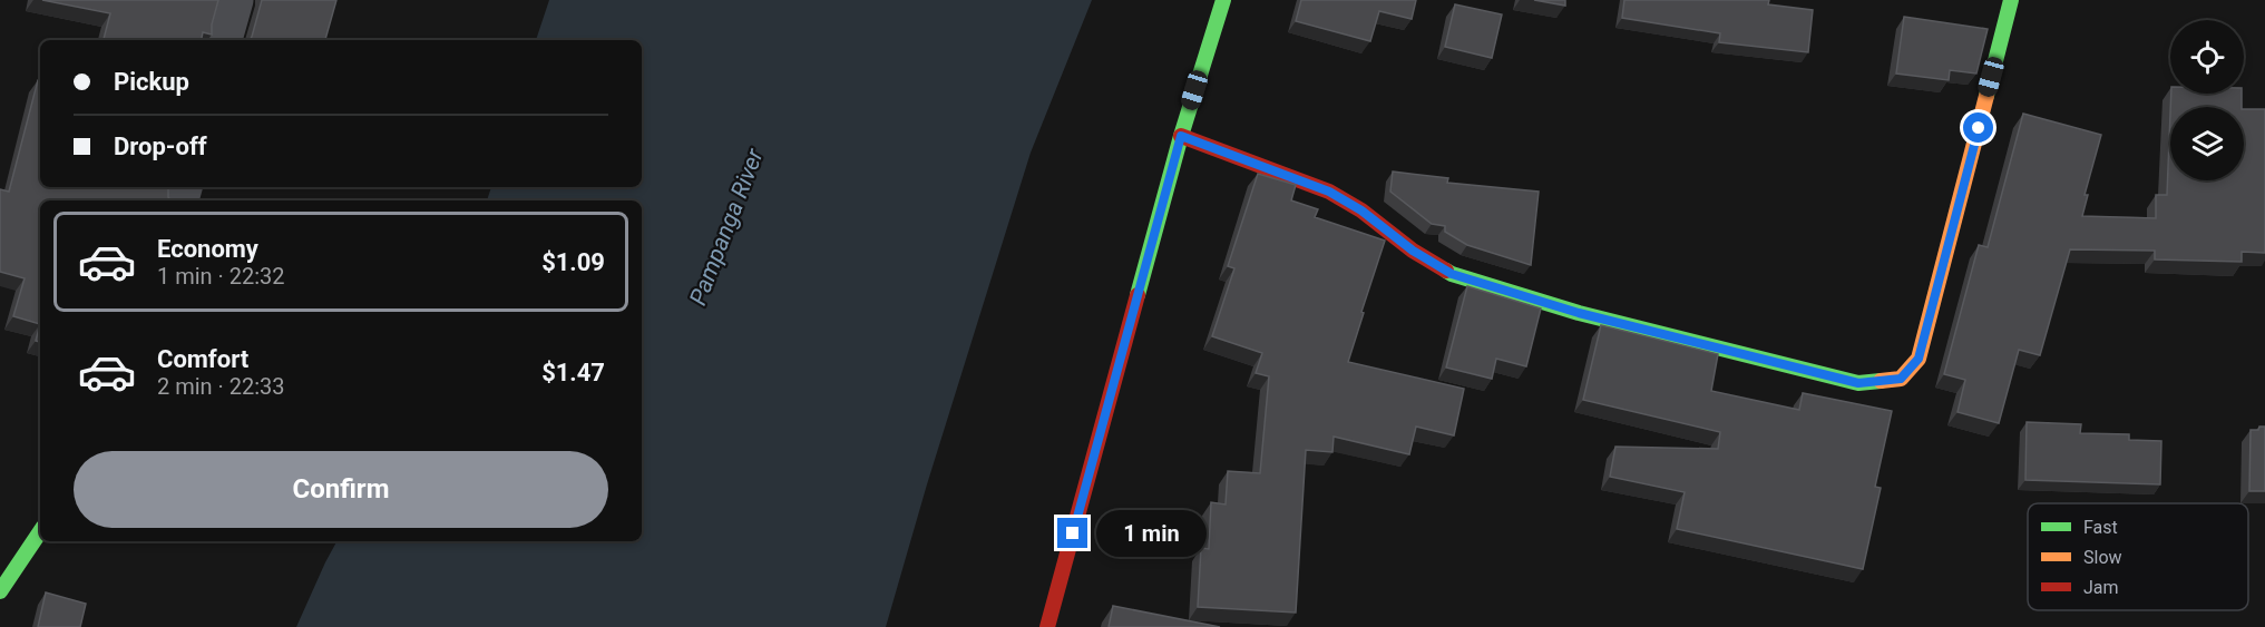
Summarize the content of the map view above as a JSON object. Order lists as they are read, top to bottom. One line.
{"water":["Pampanga River"],"legend":["Fast","Slow","Jam"],"page":{"banner":["Pickup","Drop-off"],"list":[{"name":"Economy","note":"1 min · 22:32","value":"$1.09"},{"name":"Comfort","note":"2 min · 22:33","value":"$1.47"}],"buttons":"Confirm","bubble":"1 min"}}
